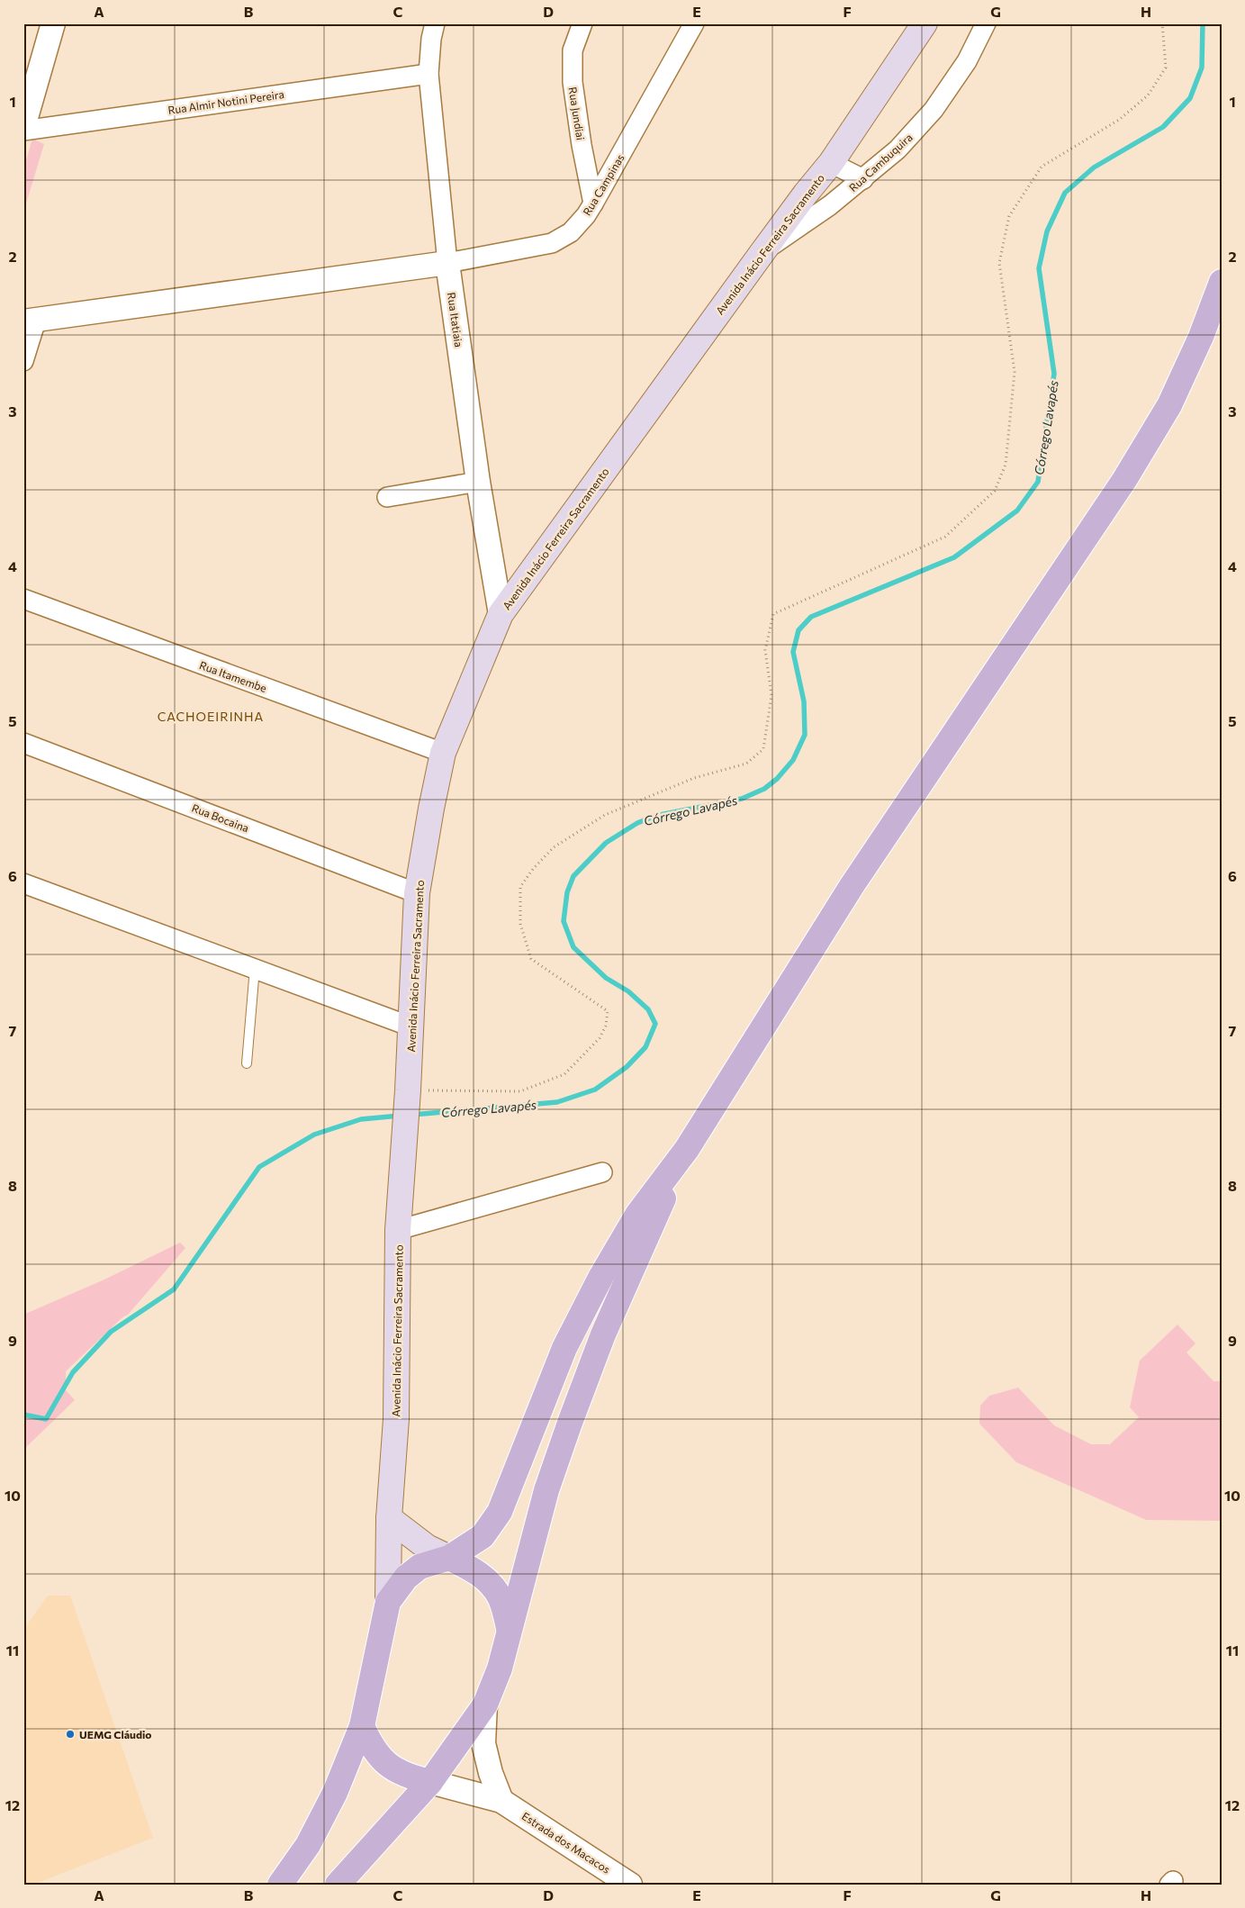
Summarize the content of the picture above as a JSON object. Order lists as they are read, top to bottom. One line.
{"streets":{"main road":["Avenida Inácio Ferreira Sacramento"],"street":["Rua Almir Notini Pereira","Rua Jundiai","Rua Cambuquira","Rua Campinas","Rua Itatiaia","Rua Itamembe","Rua Bocaina","Estrada dos Macacos"]},"crossings":[["Rua Almir Notini Pereira","Rua Itatiaia"],["Rua Jundiai","Rua Campinas"],["Rua Cambuquira","Avenida Inácio Ferreira Sacramento"],["Rua Campinas","Rua Itatiaia"],["Avenida Inácio Ferreira Sacramento","Rua Itatiaia"],["Avenida Inácio Ferreira Sacramento","Rua Itamembe"],["Avenida Inácio Ferreira Sacramento","Rua Bocaina"]],"districts":["CACHOEIRINHA"],"water":["Córrego Lavapés"],"places":["UEMG Cláudio"],"grid":{"columns":["A","B","C","D","E","F","G","H"],"rows":["1","2","3","4","5","6","7","8","9","10","11","12"]}}
